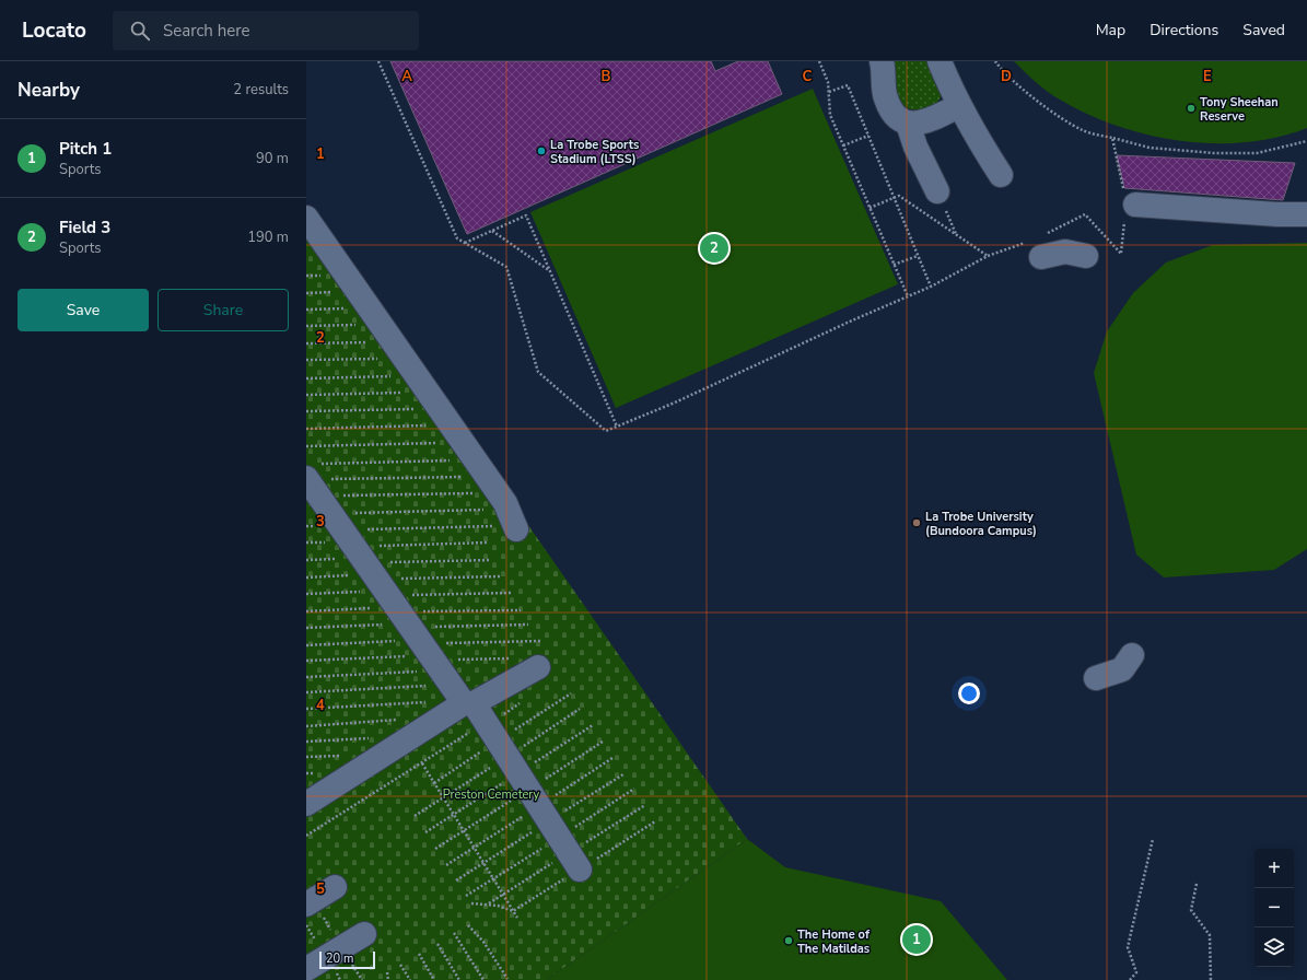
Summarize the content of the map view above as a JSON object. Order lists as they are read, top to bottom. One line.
{"parks":["Preston Cemetery"],"places":["Tony Sheehan Reserve","La Trobe Sports Stadium (LTSS)","La Trobe University (Bundoora Campus)","The Home of The Matildas"],"scale_bar":"20 m","page":{"header":"Locato","search":"Search here","nav":["Map","Directions","Saved"],"heading":["Nearby","2 results"],"list":[{"mark":"1","name":"Pitch 1","note":"Sports","value":"90 m"},{"mark":"2","name":"Field 3","note":"Sports","value":"190 m"}],"pins":["2","1"],"buttons":["Save","Share"],"map_buttons":["+","−"],"scale":"20 m"},"grid":{"columns":["A","B","C","D","E"],"rows":["1","2","3","4","5"]}}
